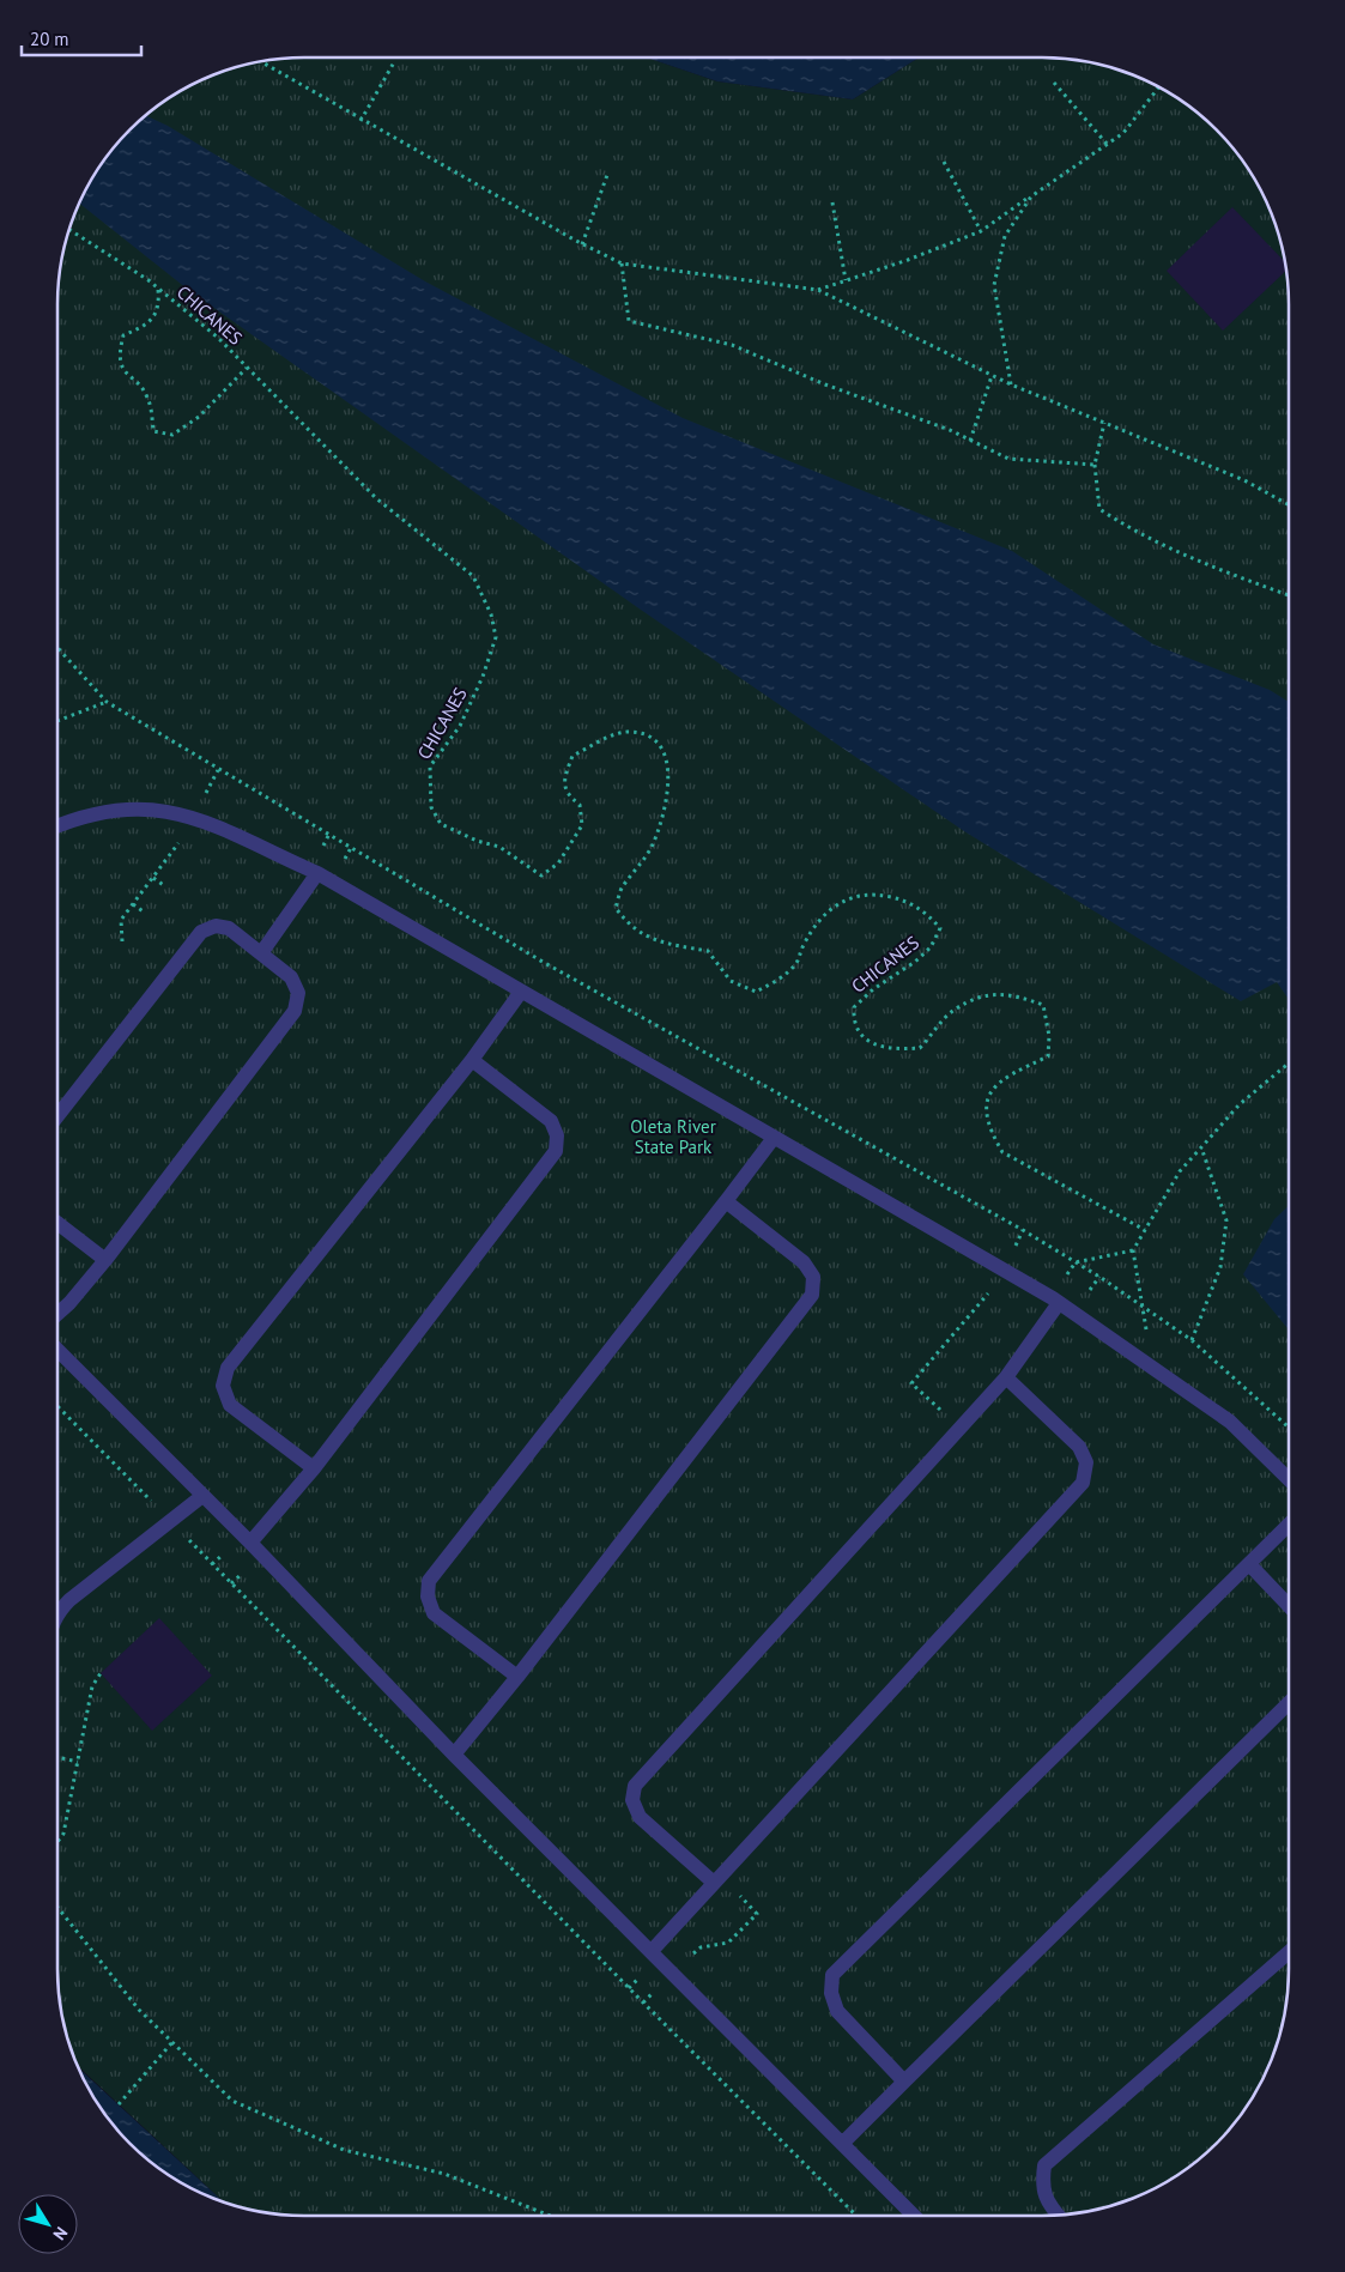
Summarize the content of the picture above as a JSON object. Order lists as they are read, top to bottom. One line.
{"streets":{"path":["CHICANES"]},"parks":["Oleta River State Park"],"scale_bar":"20 m","north":"bottom right"}
